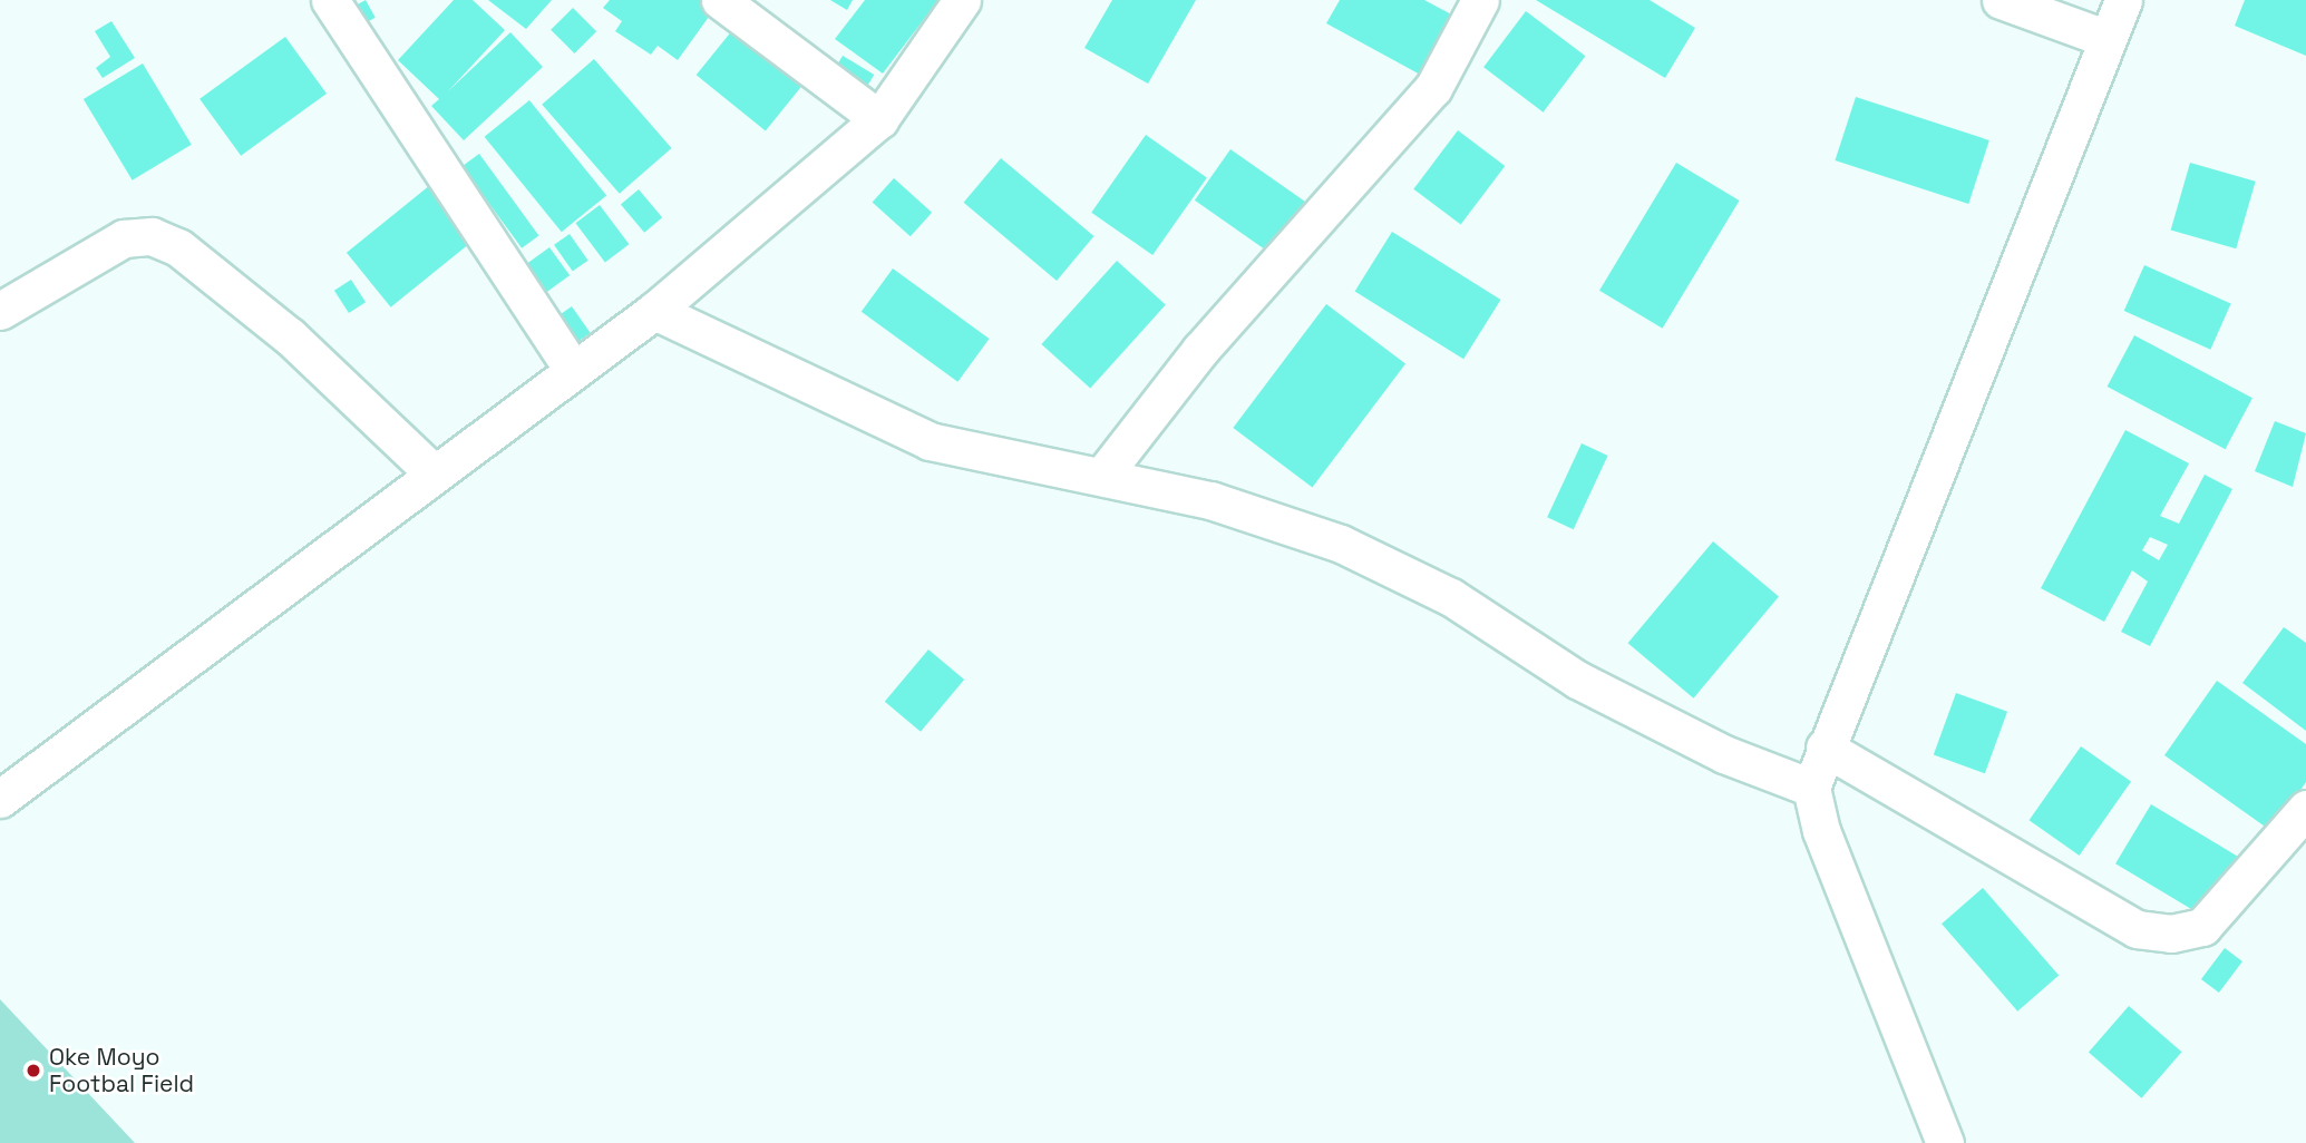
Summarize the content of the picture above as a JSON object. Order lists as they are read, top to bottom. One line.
{"places":["Oke Moyo Footbal Field"]}
